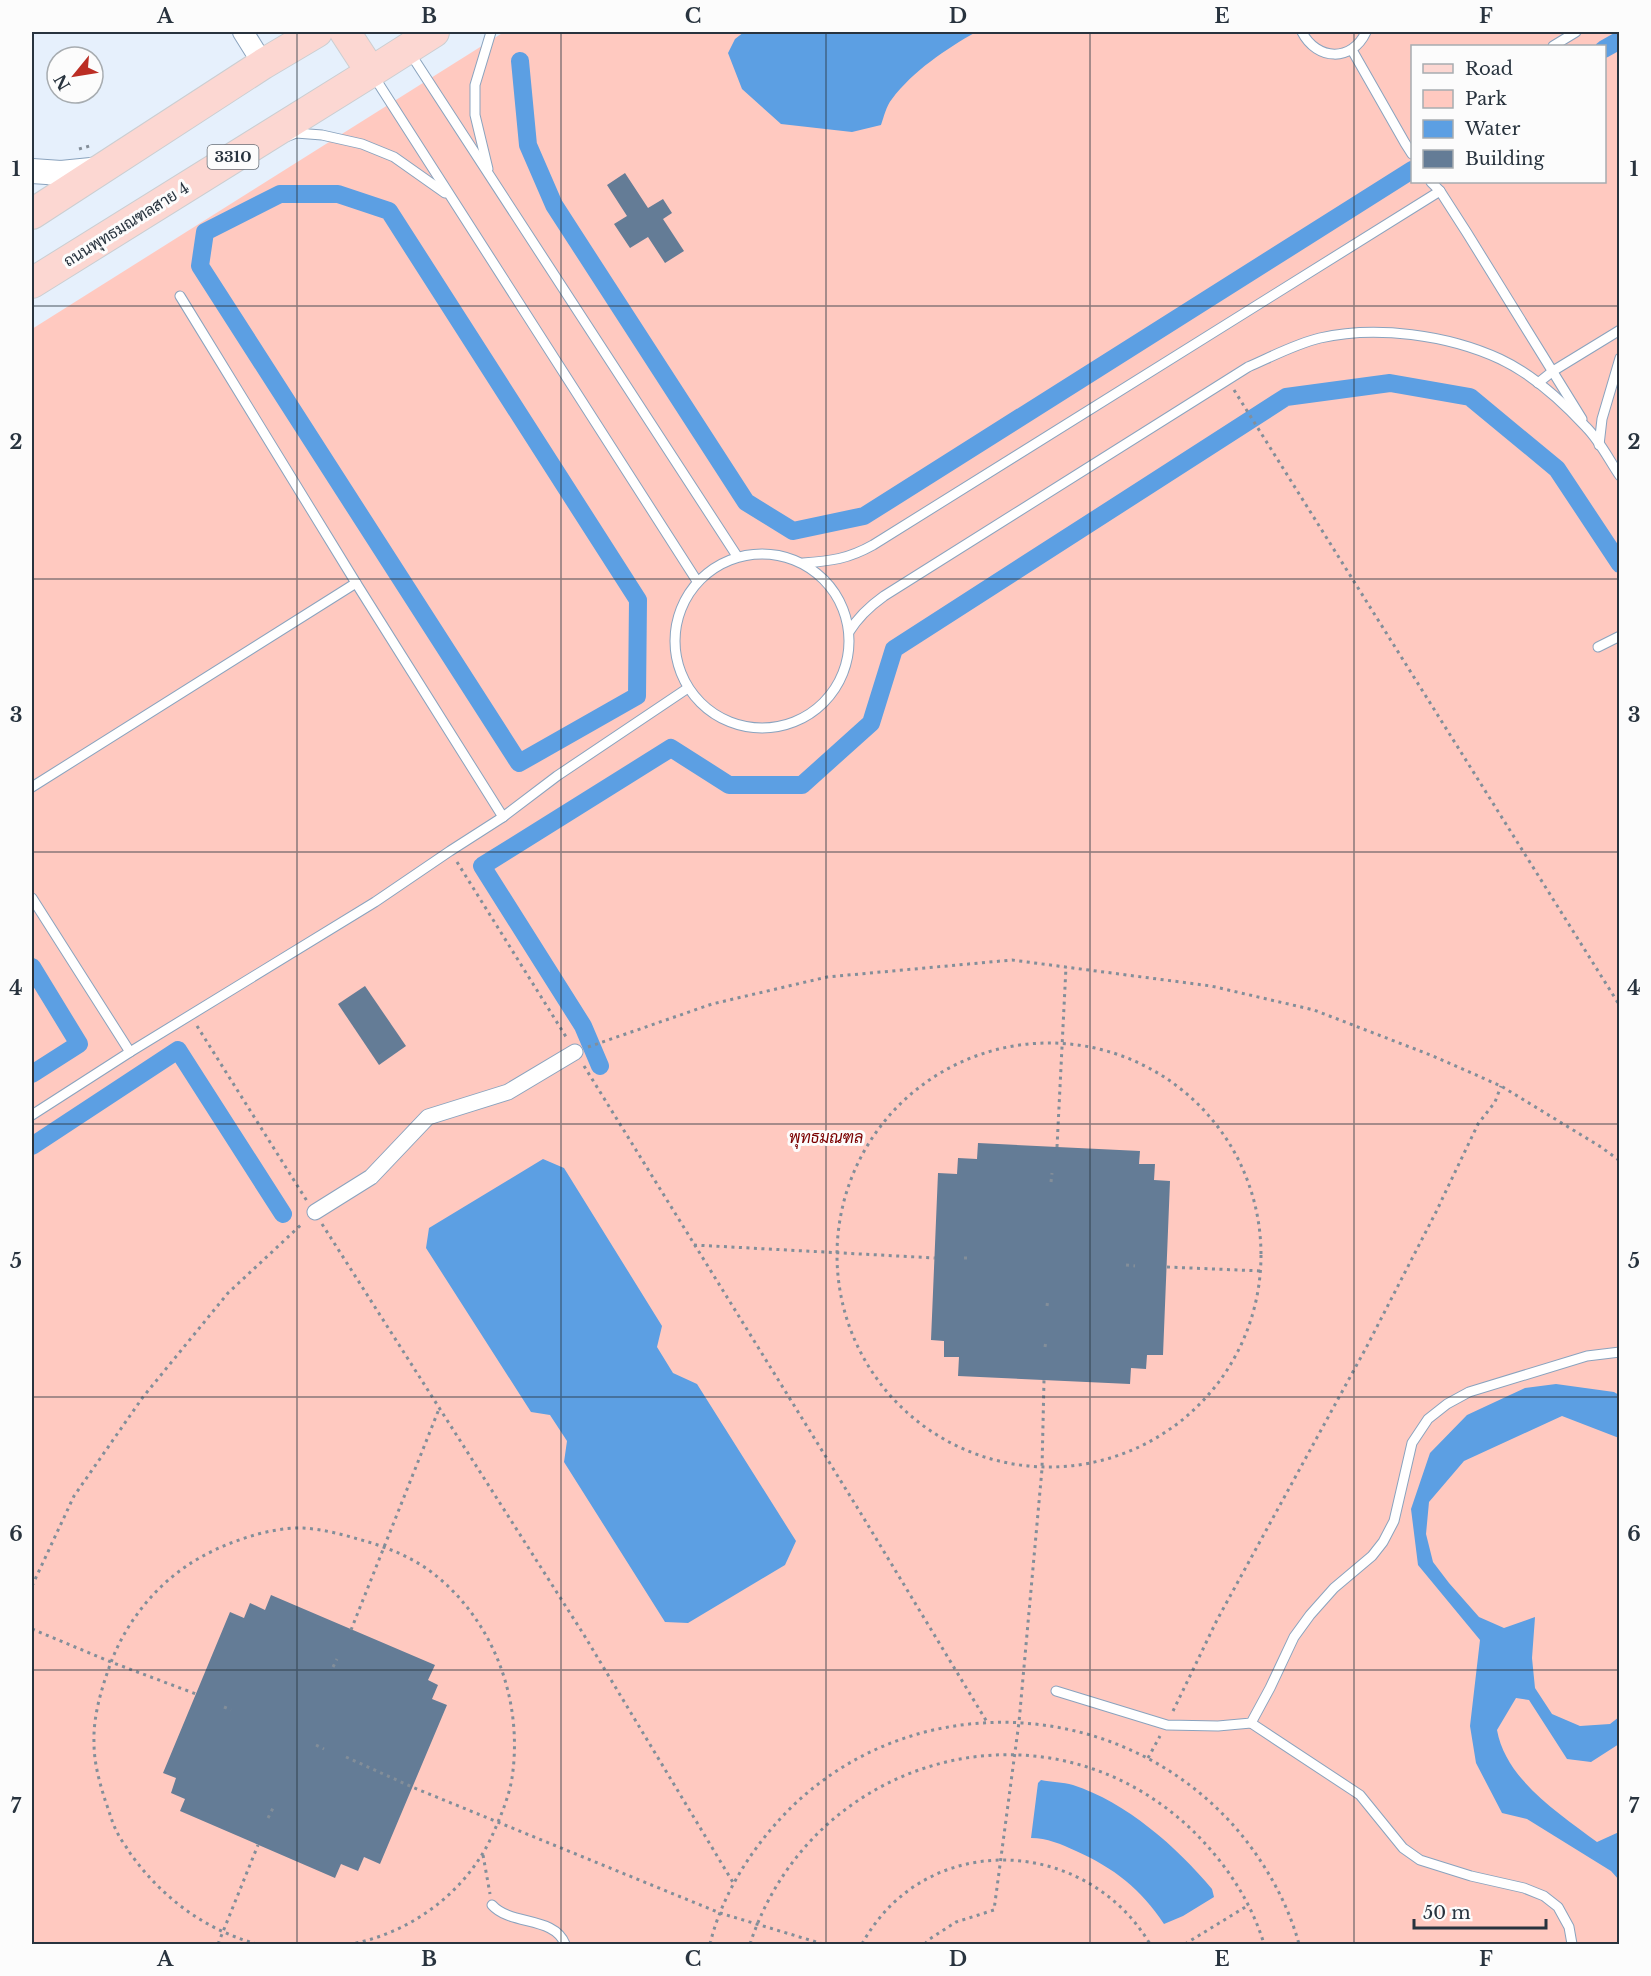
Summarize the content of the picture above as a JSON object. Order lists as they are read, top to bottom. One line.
{"streets":{"main road":["3310","ถนนพุทธมณฑลสาย 4"]},"parks":["พุทธมณฑล"],"legend":["Road","Park","Water","Building"],"scale_bar":"50 m","north":"bottom left","grid":{"columns":["A","B","C","D","E","F"],"rows":["1","2","3","4","5","6","7"]}}
